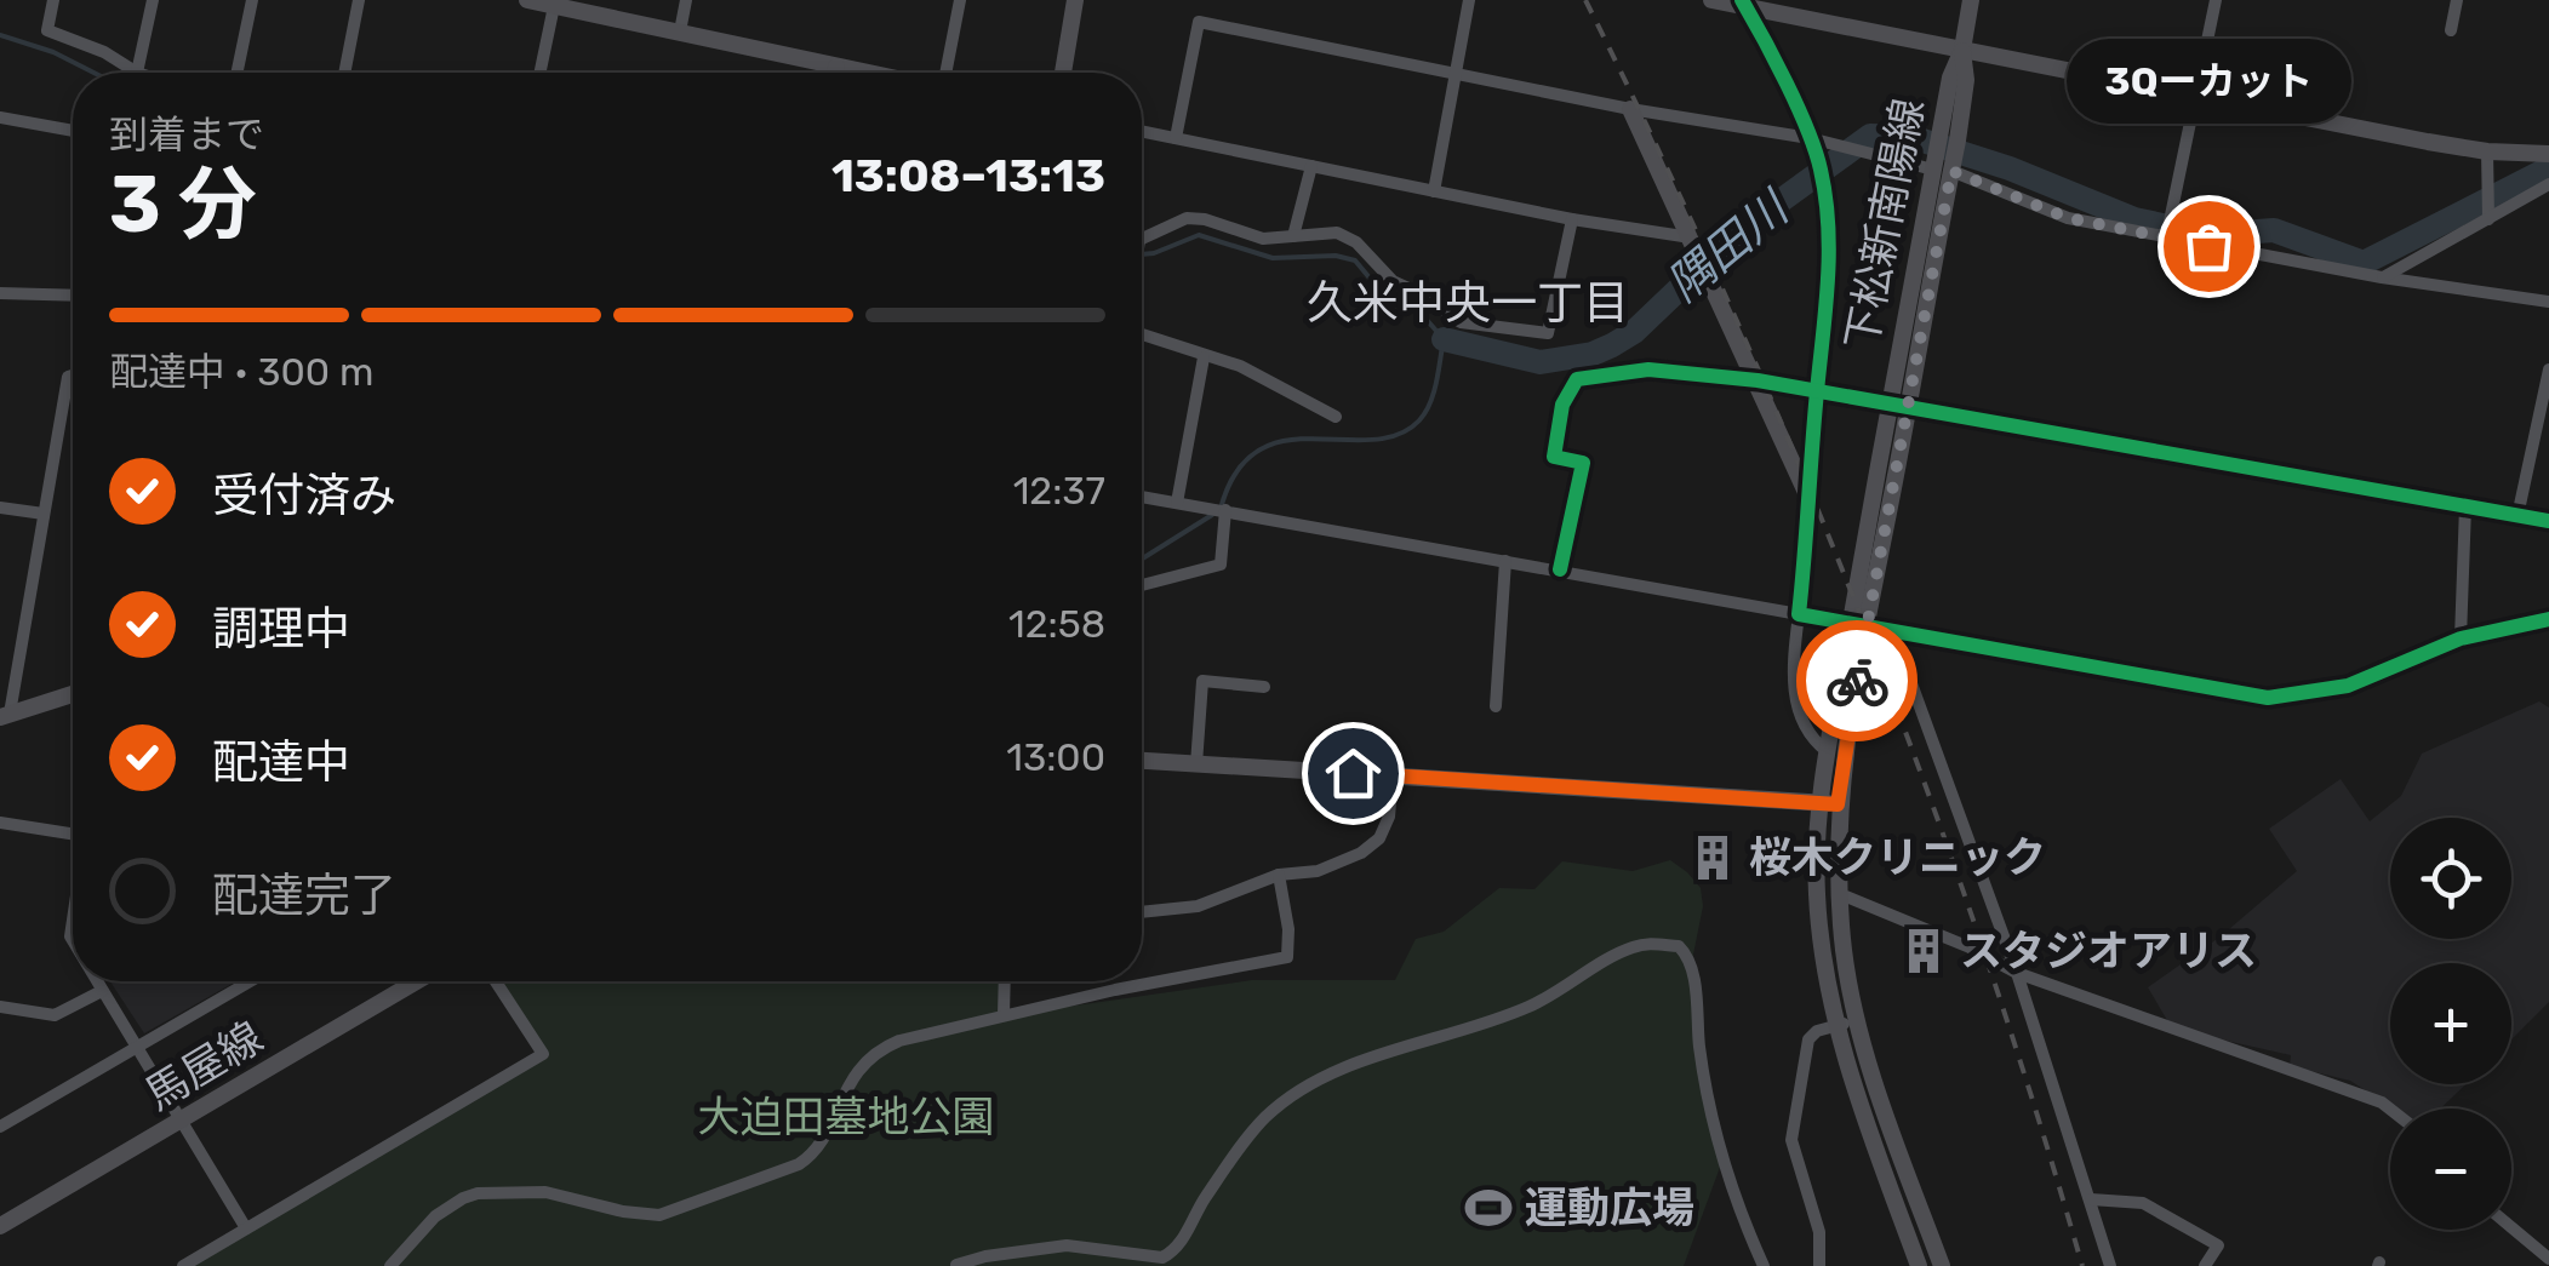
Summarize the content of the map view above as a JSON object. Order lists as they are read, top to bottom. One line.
{"streets":{"street":["下松新南陽線","馬屋線"]},"districts":["久米中央一丁目"],"water":["隅田川"],"parks":["大迫田墓地公園"],"places":{"other":["3Qーカット"],"building":["桜木クリニック","スタジオアリス"],"sports":["運動広場"]},"page":{"bubble":"3Qーカット","heading":["3 分","到着まで","13:08–13:13"],"bar":"配達中 · 300 m","list":[["受付済み","12:37"],["調理中","12:58"],["配達中","13:00"],"配達完了"],"map_buttons":["+","−"]}}
